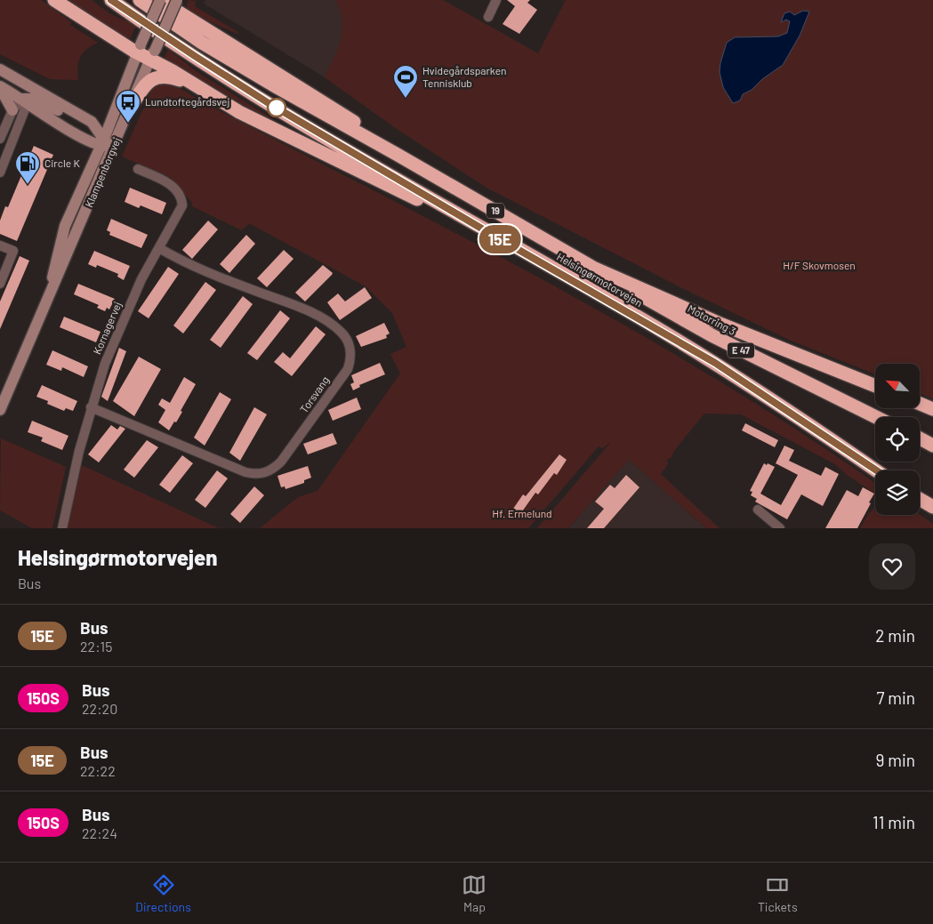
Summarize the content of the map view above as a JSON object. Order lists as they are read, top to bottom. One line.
{"streets":{"highway":["19","Helsingørmotorvejen","Motorring 3","E 47"],"street":["Klampenborgvej","Kornagervej","Torsvang"]},"crossings":[["Helsingørmotorvejen","Motorring 3"],["Kornagervej","Torsvang"]],"parks":["H/F Skovmosen","Hf. Ermelund"],"places":{"sports":["Hvidegårdsparken Tennisklub"],"bus stop":["Lundtoftegårdsvej"],"fuel station":["Circle K"]},"lines":["bus line 15E"],"north":"top left","page":{"on_map":"15E","heading":["Helsingørmotorvejen","Bus"],"list":[{"mark":"15E","name":"Bus","note":"22:15","value":"2 min"},{"mark":"150S","name":"Bus","note":"22:20","value":"7 min"},{"mark":"15E","name":"Bus","note":"22:22","value":"9 min"},{"mark":"150S","name":"Bus","note":"22:24","value":"11 min"}],"tabs":["Directions","Map","Tickets"]}}
